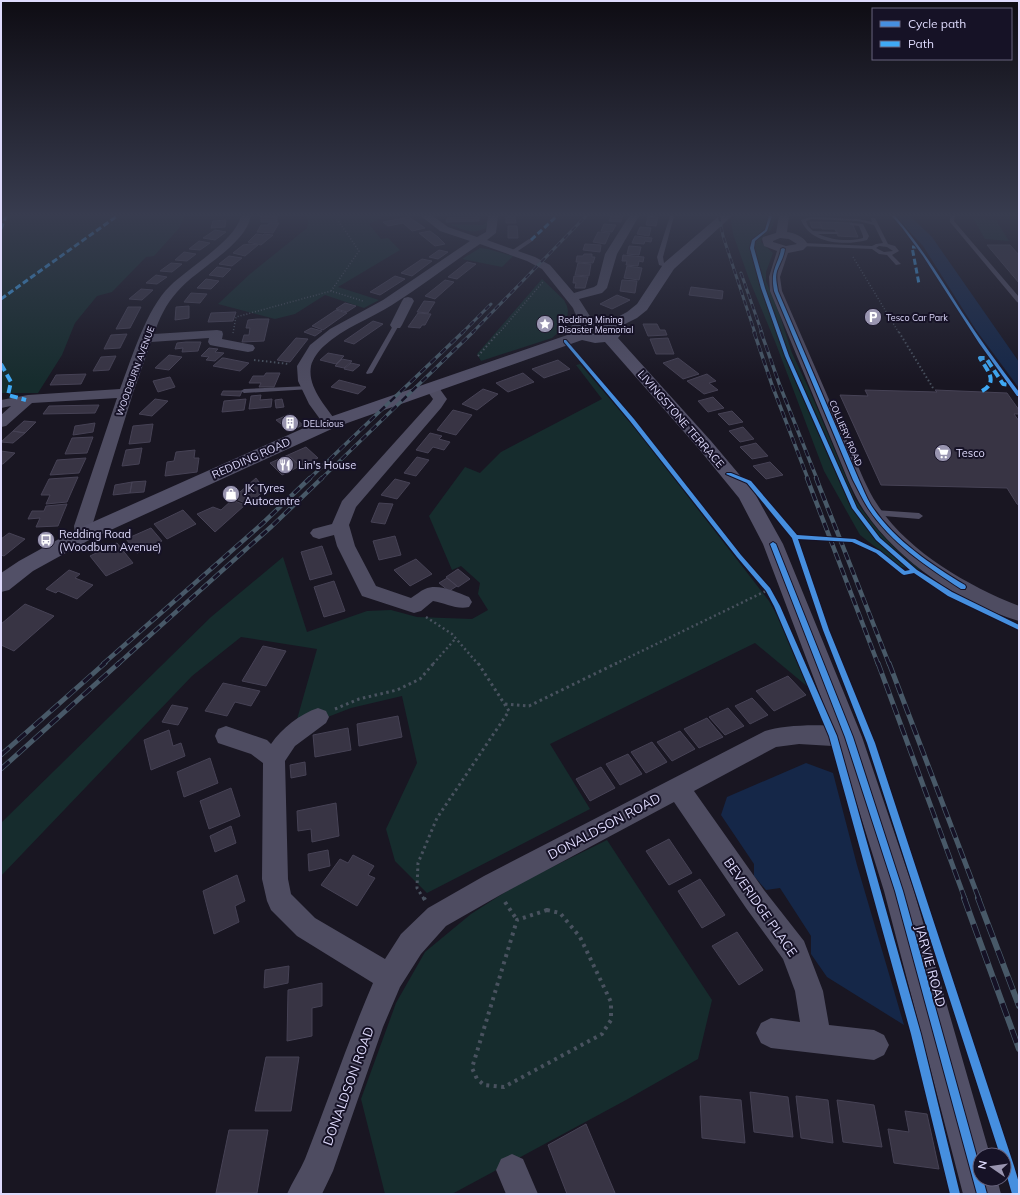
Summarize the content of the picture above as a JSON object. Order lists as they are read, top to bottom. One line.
{"streets":{"main road":["LIVINGSTONE TERRACE","REDDING ROAD","JARVIE ROAD"],"street":["WOODBURN AVENUE","COLLIERY ROAD","DONALDSON ROAD","BEVERIDGE PLACE"]},"crossings":[["WOODBURN AVENUE","REDDING ROAD"],["LIVINGSTONE TERRACE","REDDING ROAD"],["LIVINGSTONE TERRACE","JARVIE ROAD"],["DONALDSON ROAD","BEVERIDGE PLACE"],["DONALDSON ROAD","JARVIE ROAD"]],"places":{"parking":["Tesco Car Park"],"place":["Redding Mining Disaster Memorial"],"building":["DELIcious"],"supermarket":["Tesco"],"restaurant":["Lin's House"],"shop":["JK Tyres Autocentre"],"bus stop":["Redding Road (Woodburn Avenue)"]},"legend":["Cycle path","Path"],"north":"left"}
